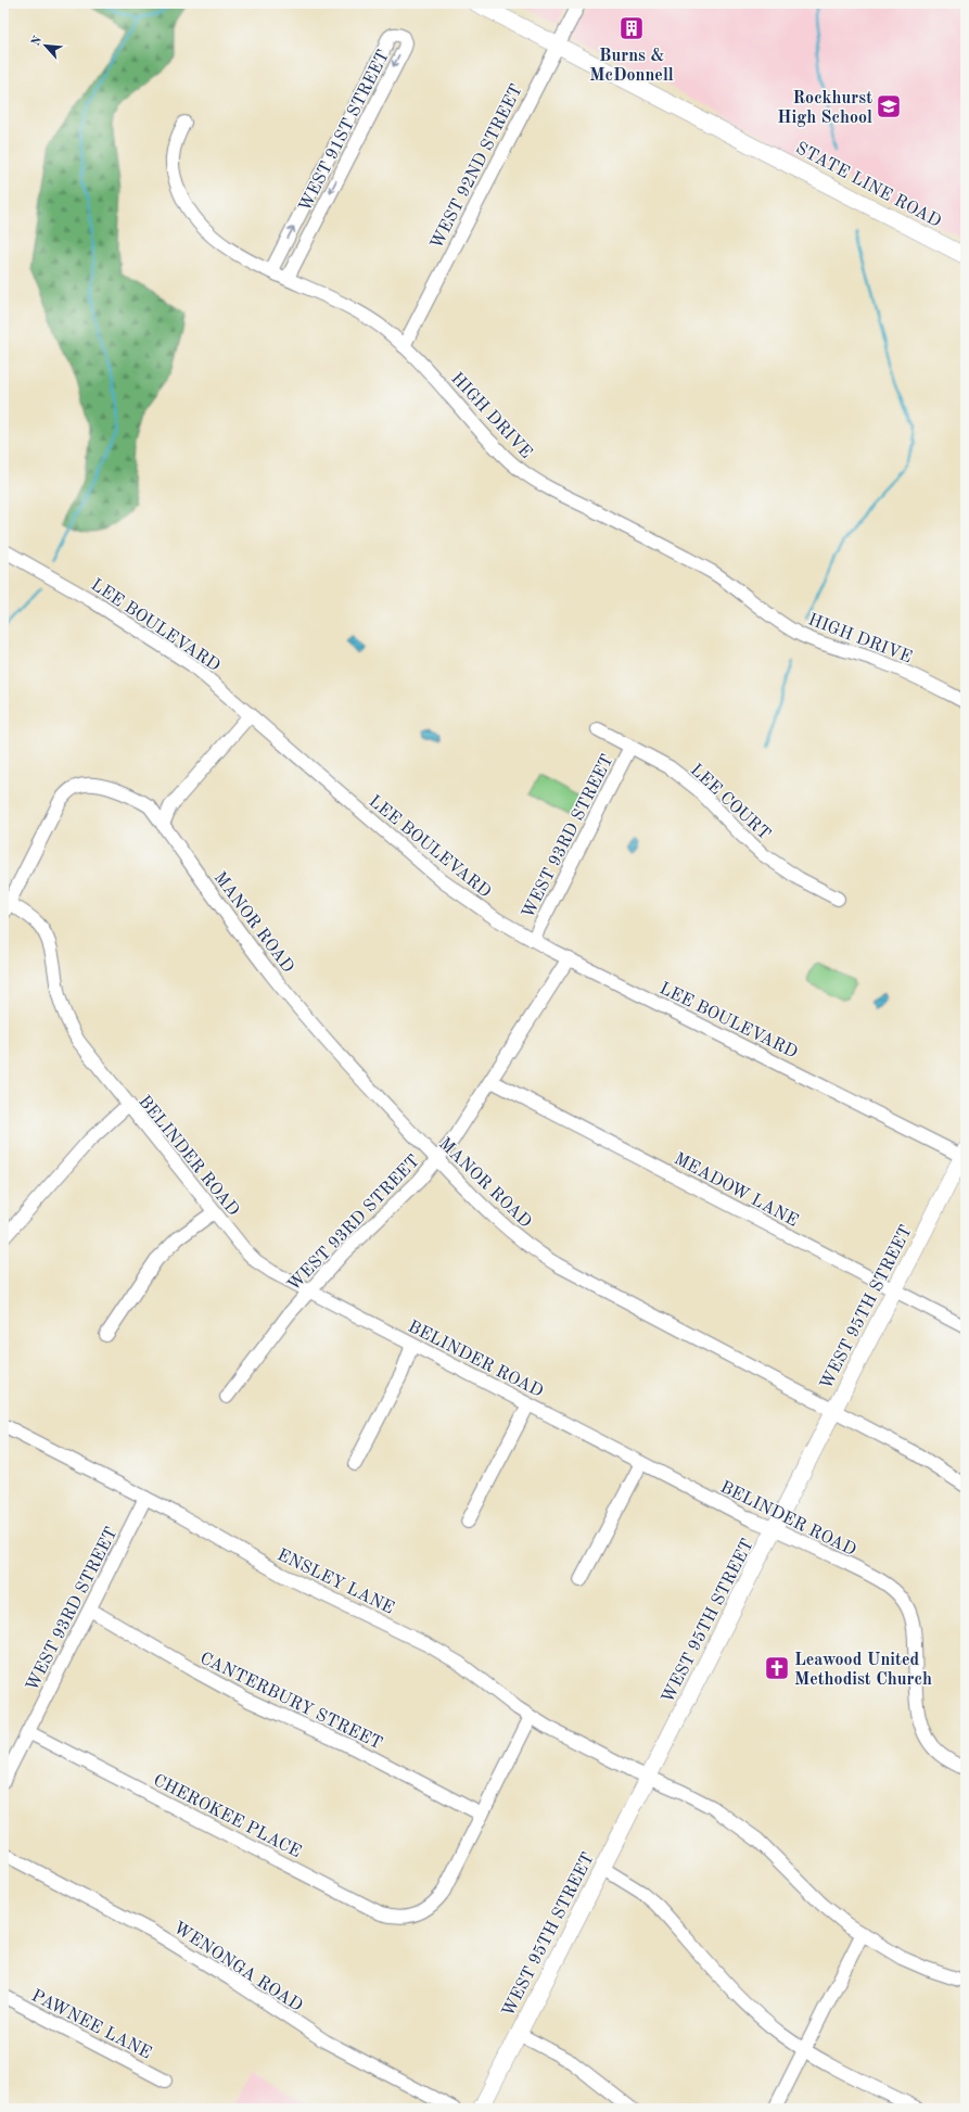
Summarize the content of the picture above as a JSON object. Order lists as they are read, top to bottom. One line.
{"streets":{"main road":["STATE LINE ROAD","WEST 95TH STREET"],"street":["WEST 91ST STREET","WEST 92ND STREET","HIGH DRIVE","LEE BOULEVARD","LEE COURT","WEST 93RD STREET","MANOR ROAD","BELINDER ROAD","MEADOW LANE","ENSLEY LANE","CANTERBURY STREET","CHEROKEE PLACE","WENONGA ROAD","PAWNEE LANE"]},"crossings":[["WEST 91ST STREET","HIGH DRIVE"],["WEST 92ND STREET","STATE LINE ROAD"],["WEST 92ND STREET","HIGH DRIVE"],["LEE BOULEVARD","WEST 93RD STREET"],["LEE BOULEVARD","WEST 95TH STREET"],["LEE COURT","WEST 93RD STREET"],["WEST 93RD STREET","MANOR ROAD"],["WEST 93RD STREET","BELINDER ROAD"],["WEST 93RD STREET","MEADOW LANE"],["WEST 93RD STREET","ENSLEY LANE"],["WEST 93RD STREET","CANTERBURY STREET"],["WEST 93RD STREET","CHEROKEE PLACE"],["MANOR ROAD","BELINDER ROAD"],["MANOR ROAD","WEST 95TH STREET"],["BELINDER ROAD","WEST 95TH STREET"],["MEADOW LANE","WEST 95TH STREET"],["WEST 95TH STREET","ENSLEY LANE"],["CANTERBURY STREET","CHEROKEE PLACE"]],"places":{"building":["Burns & McDonnell"],"school or university":["Rockhurst High School"],"church":["Leawood United Methodist Church"]},"north":"top left"}
